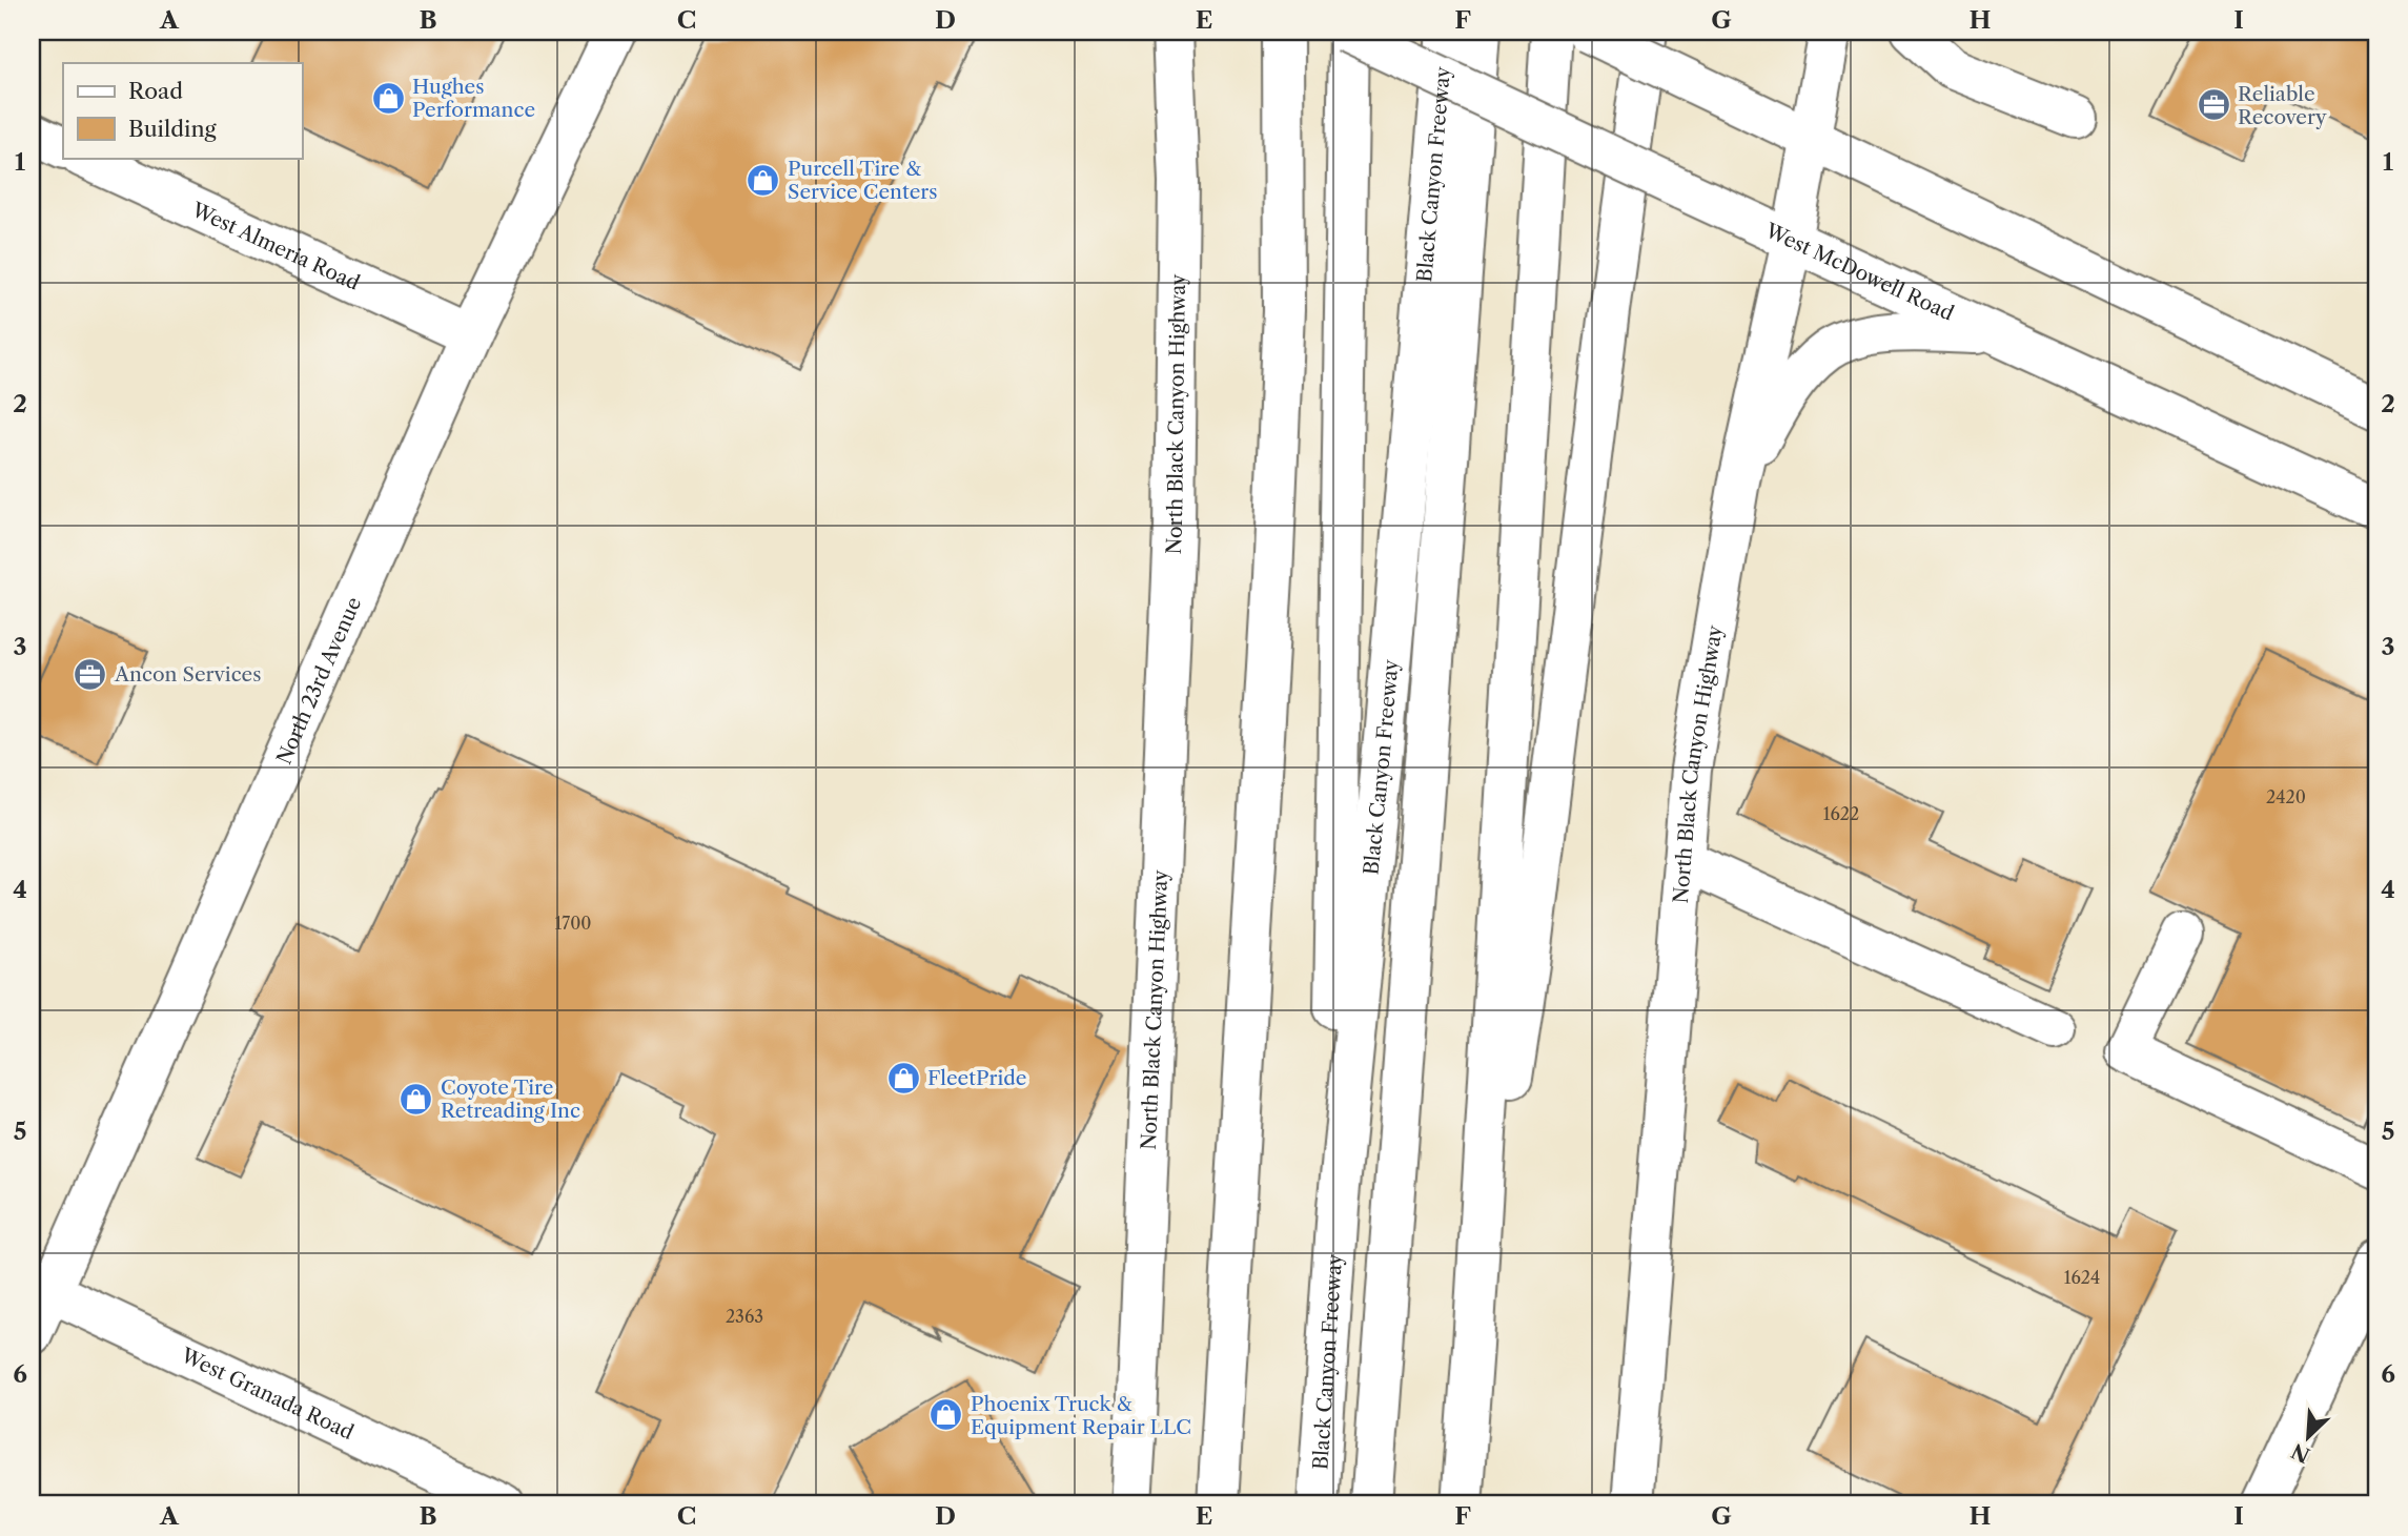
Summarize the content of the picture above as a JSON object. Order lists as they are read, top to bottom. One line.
{"streets":{"main road":["Black Canyon Freeway","West Almeria Road","West McDowell Road","North Black Canyon Highway","North 23rd Avenue","West Granada Road"]},"crossings":[["West Almeria Road","North 23rd Avenue"],["West McDowell Road","North Black Canyon Highway"],["North 23rd Avenue","West Granada Road"]],"places":{"shop":["Hughes Performance","Purcell Tire & Service Centers","FleetPride","Coyote Tire Retreading Inc","Phoenix Truck & Equipment Repair LLC"],"office":["Reliable Recovery","Ancon Services"]},"house_numbers":["2420","1622","1700","1624","2363"],"legend":["Road","Building"],"north":"bottom left","grid":{"columns":["A","B","C","D","E","F","G","H","I"],"rows":["1","2","3","4","5","6"]}}
